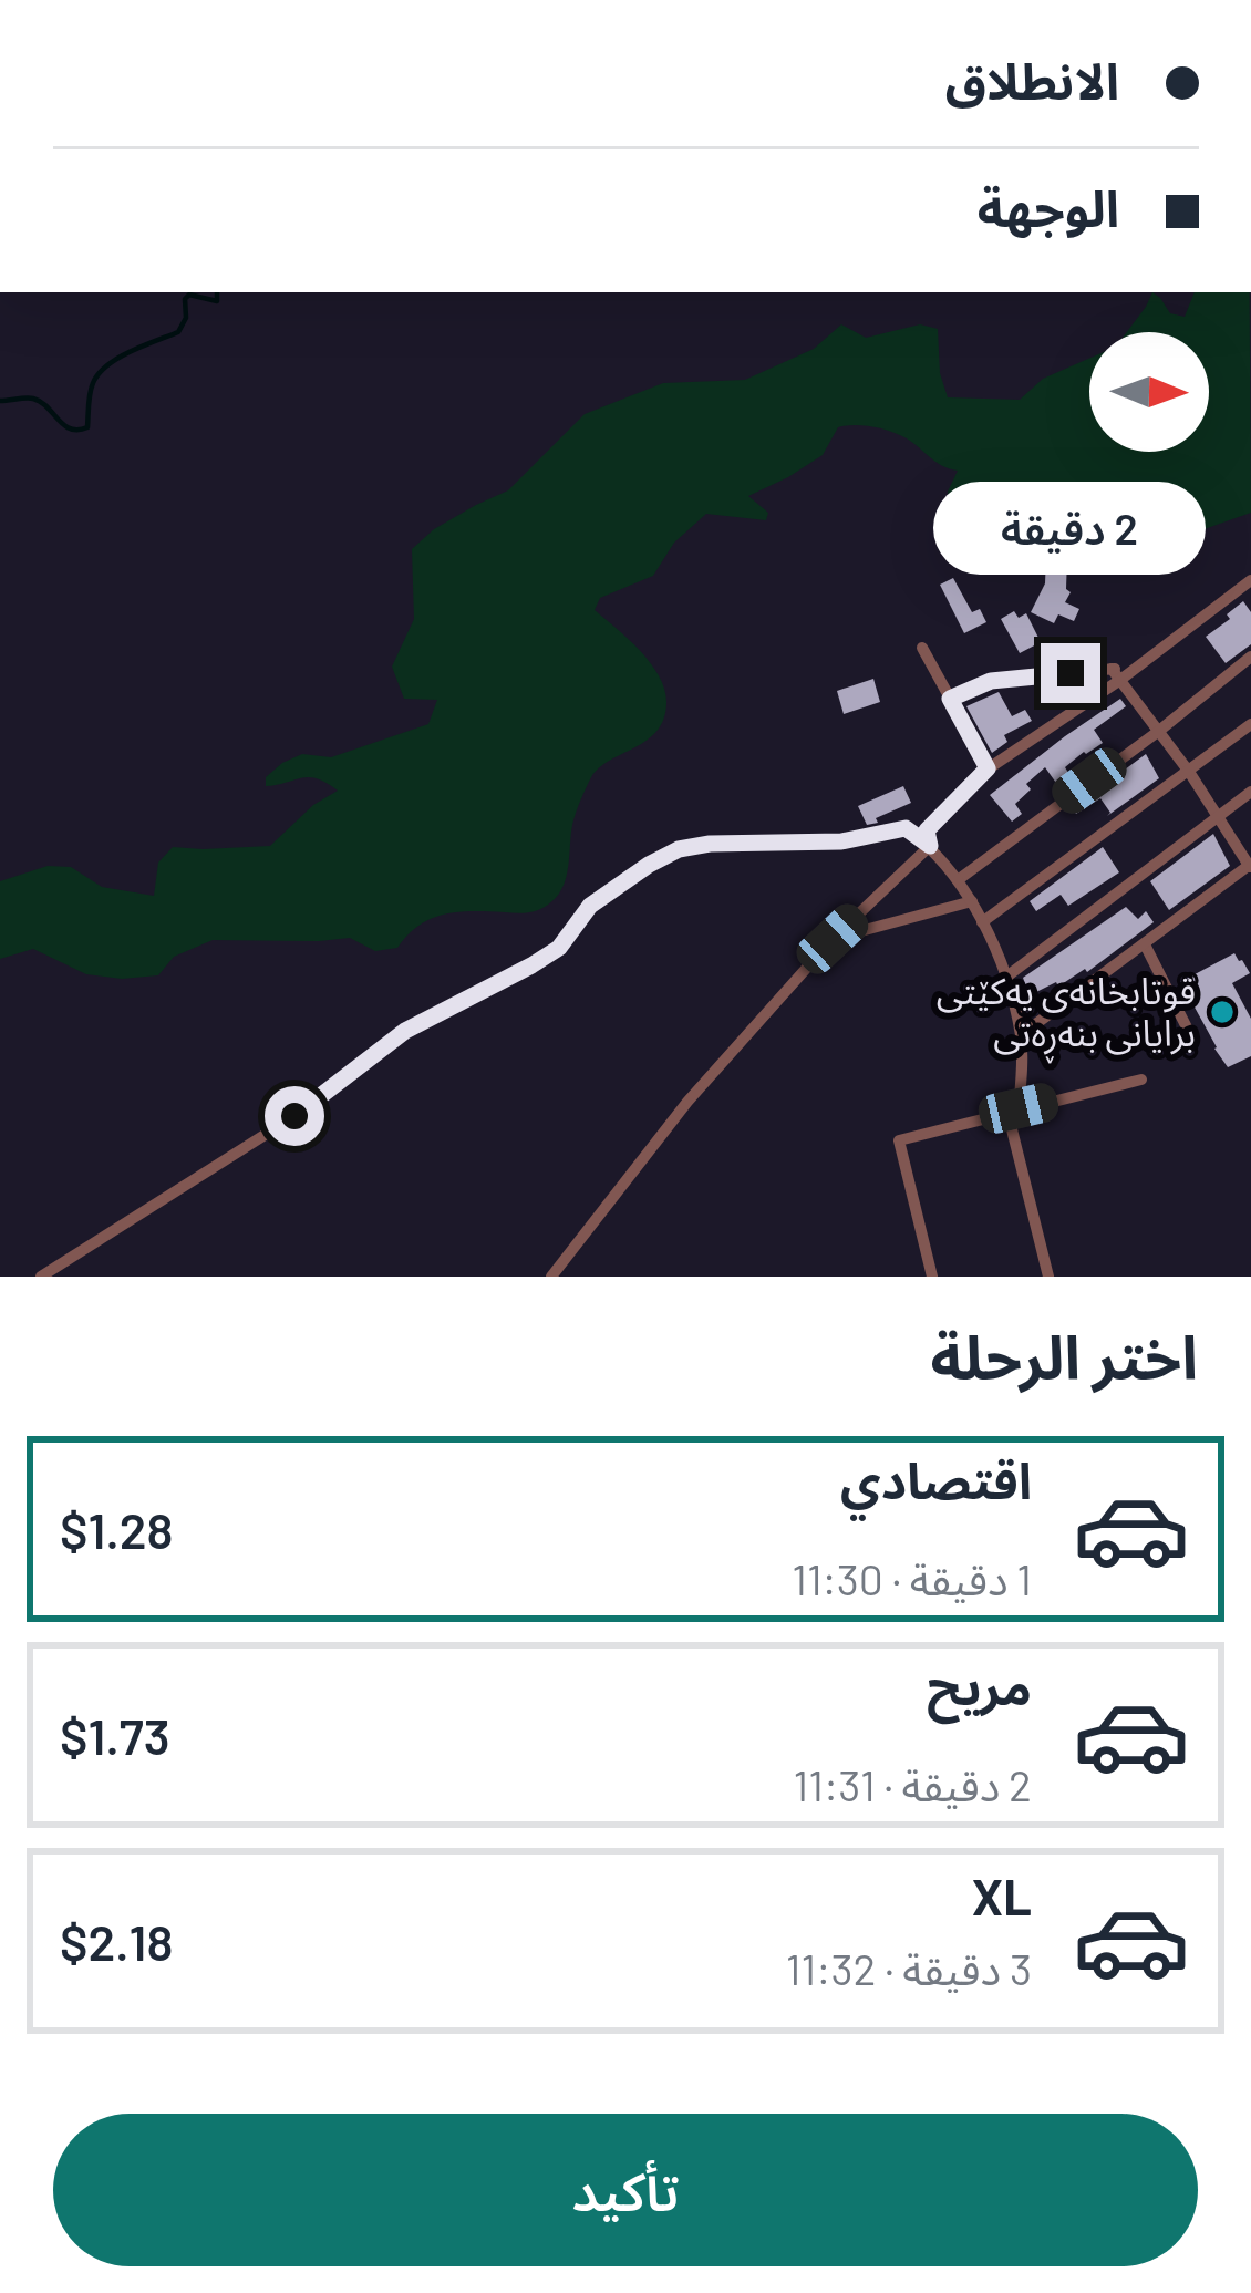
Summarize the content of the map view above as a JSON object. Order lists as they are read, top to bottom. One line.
{"places":["قوتابخانەی یەکێتی برایانی بنەڕەتی"],"north":"right","page":{"banner":["الانطلاق","الوجهة"],"bubble":"2 دقيقة","heading":"اختر الرحلة","list":[{"name":"اقتصادي","note":"1 دقيقة · 11:30","value":"$1.28"},{"name":"مريح","note":"2 دقيقة · 11:31","value":"$1.73"},{"name":"XL","note":"3 دقيقة · 11:32","value":"$2.18"}],"buttons":"تأكيد"}}
